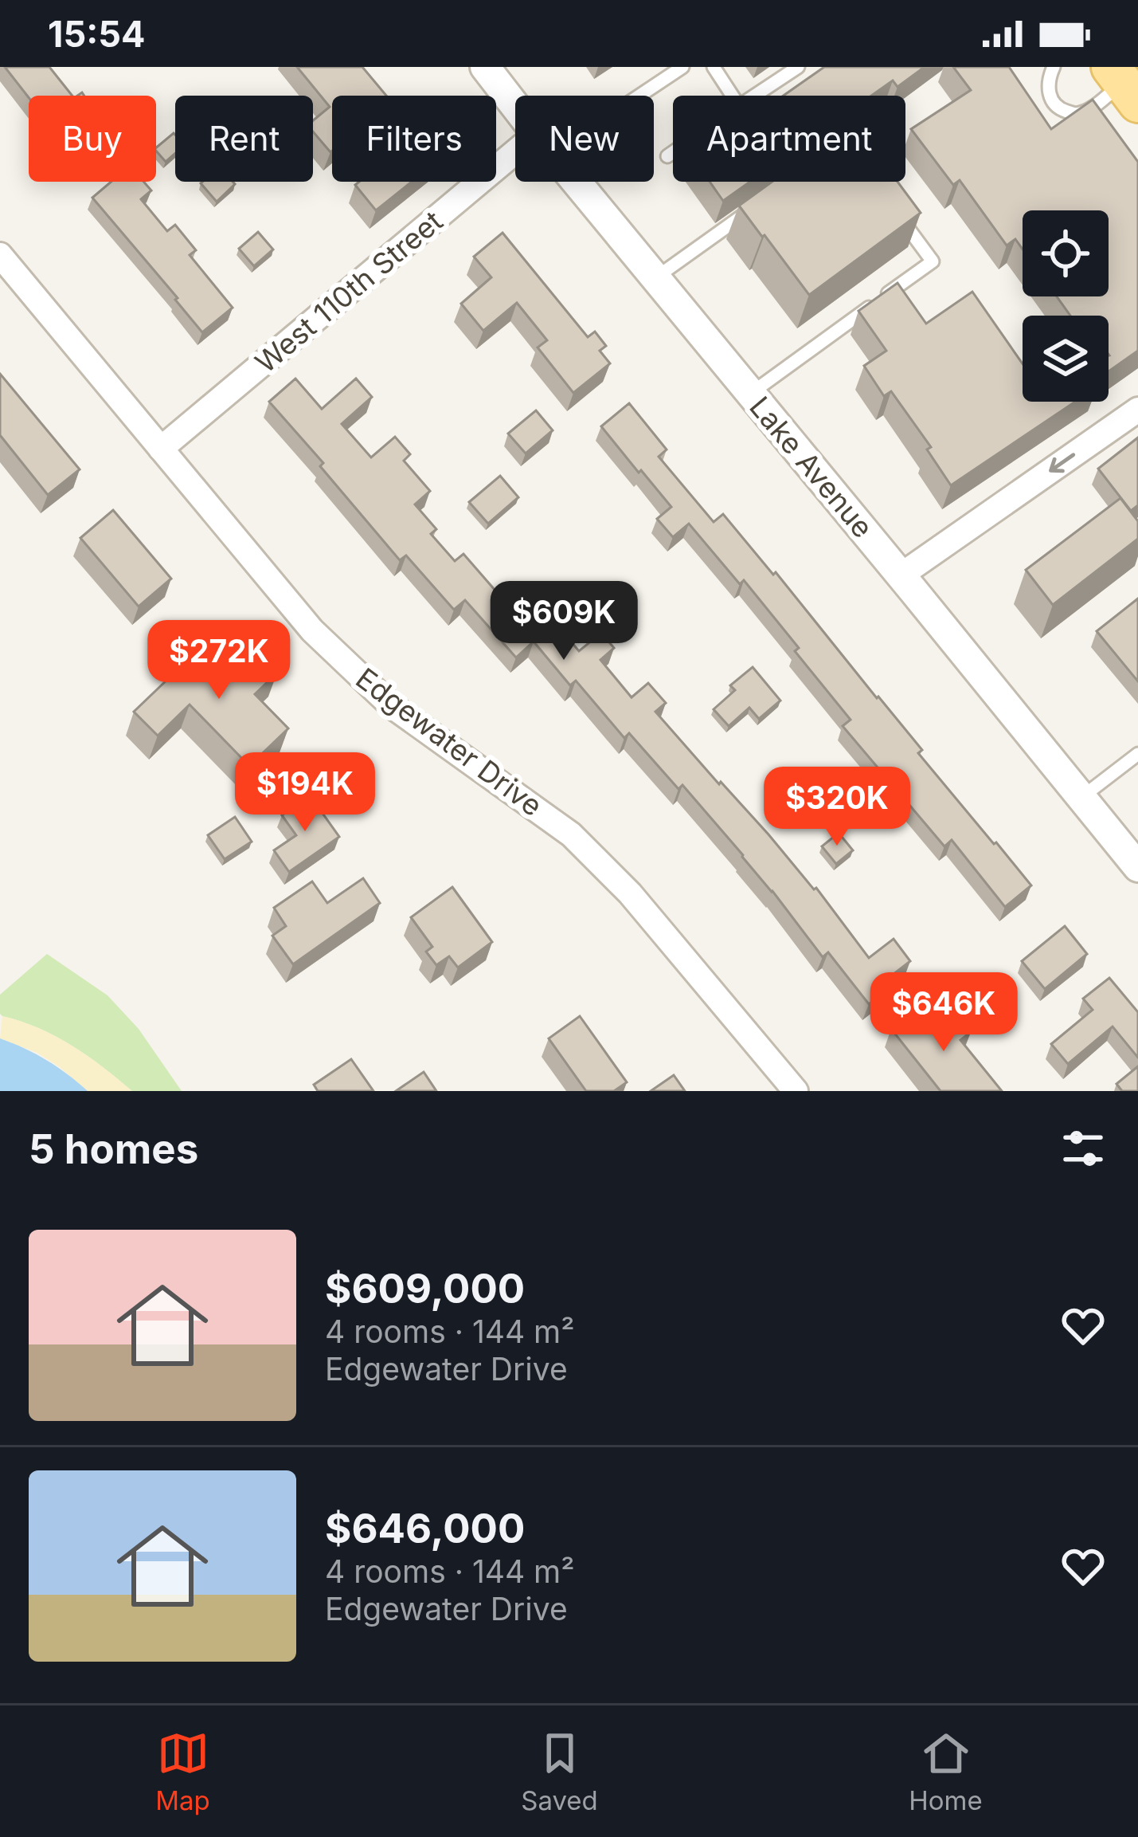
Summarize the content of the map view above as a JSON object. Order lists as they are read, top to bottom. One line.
{"streets":{"street":["West 110th Street","Lake Avenue","Edgewater Drive"]},"crossings":[["West 110th Street","Edgewater Drive"]],"page":{"status":"15:54","chip":["Buy","Rent","Filters","New","Apartment"],"price":["$609K","$272K","$194K","$320K","$646K"],"heading":"5 homes","list":[{"name":"$609,000","note":"4 rooms · 144 m² · Edgewater Drive"},{"name":"$646,000","note":"4 rooms · 144 m² · Edgewater Drive"}],"tabs":["Map","Saved","Home"]}}
